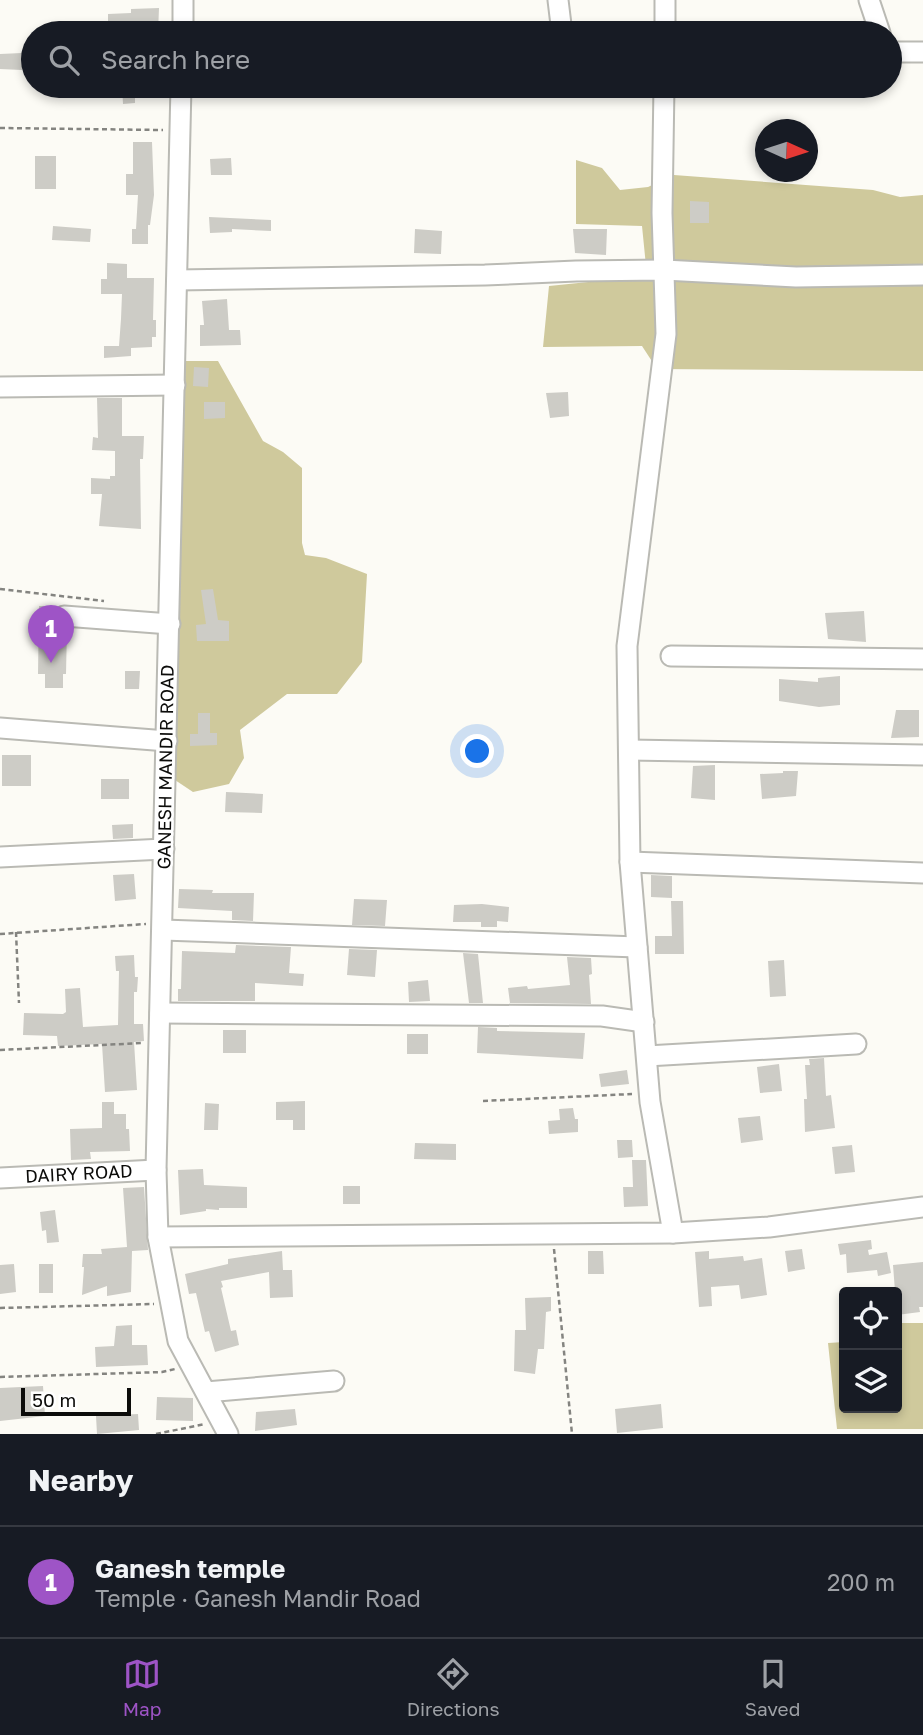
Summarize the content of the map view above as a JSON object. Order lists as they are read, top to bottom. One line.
{"streets":{"street":["GANESH MANDIR ROAD","DAIRY ROAD"]},"crossings":[["GANESH MANDIR ROAD","DAIRY ROAD"]],"scale_bar":"50 m","north":"right","page":{"search":"Search here","pins":"1","scale":"50 m","heading":"Nearby","list":[{"mark":"1","name":"Ganesh temple","note":"Temple · Ganesh Mandir Road","value":"200 m"}],"nav":["Map","Directions","Saved"]}}
